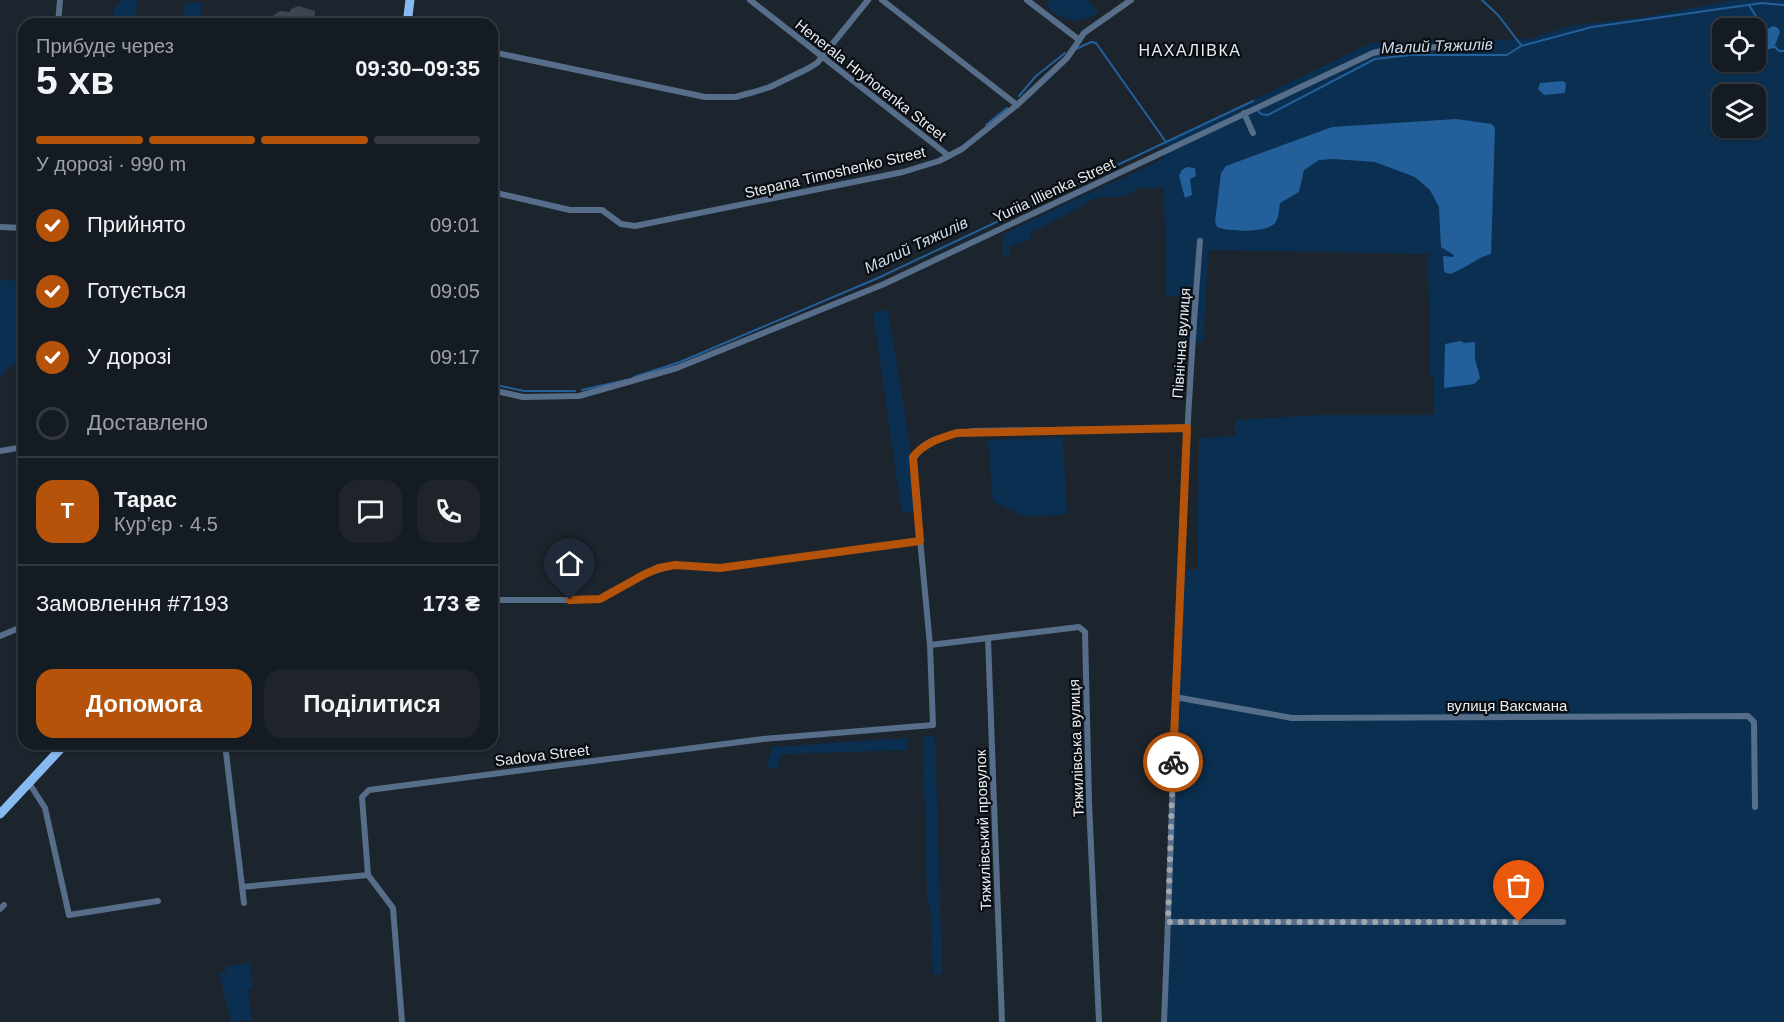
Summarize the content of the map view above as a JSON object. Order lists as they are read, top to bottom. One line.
{"streets":{"street":["Henerala Hryhorenka Street","Stepana Timoshenko Street","Yuriia Illienka Street","Північна вулиця","вулиця Ваксмана","Тяжилівська вулиця","Sadova Street","Тяжилівський провулок"]},"crossings":[["Henerala Hryhorenka Street","Stepana Timoshenko Street"],["Північна вулиця","вулиця Ваксмана"],["Тяжилівська вулиця","Sadova Street"],["Тяжилівська вулиця","Тяжилівський провулок"]],"districts":["НАХАЛІВКА"],"water":["Малий Тяжилів"],"page":{"heading":["5 хв","Прибуде через","09:30–09:35"],"panel":["Тарас","Кур’єр · 4.5","Замовлення #7193","173 ₴"],"bar":"У дорозі · 990 m","list":[["Прийнято","09:01"],["Готується","09:05"],["У дорозі","09:17"],"Доставлено"],"round":"Т","buttons":["Допомога","Поділитися"]}}
